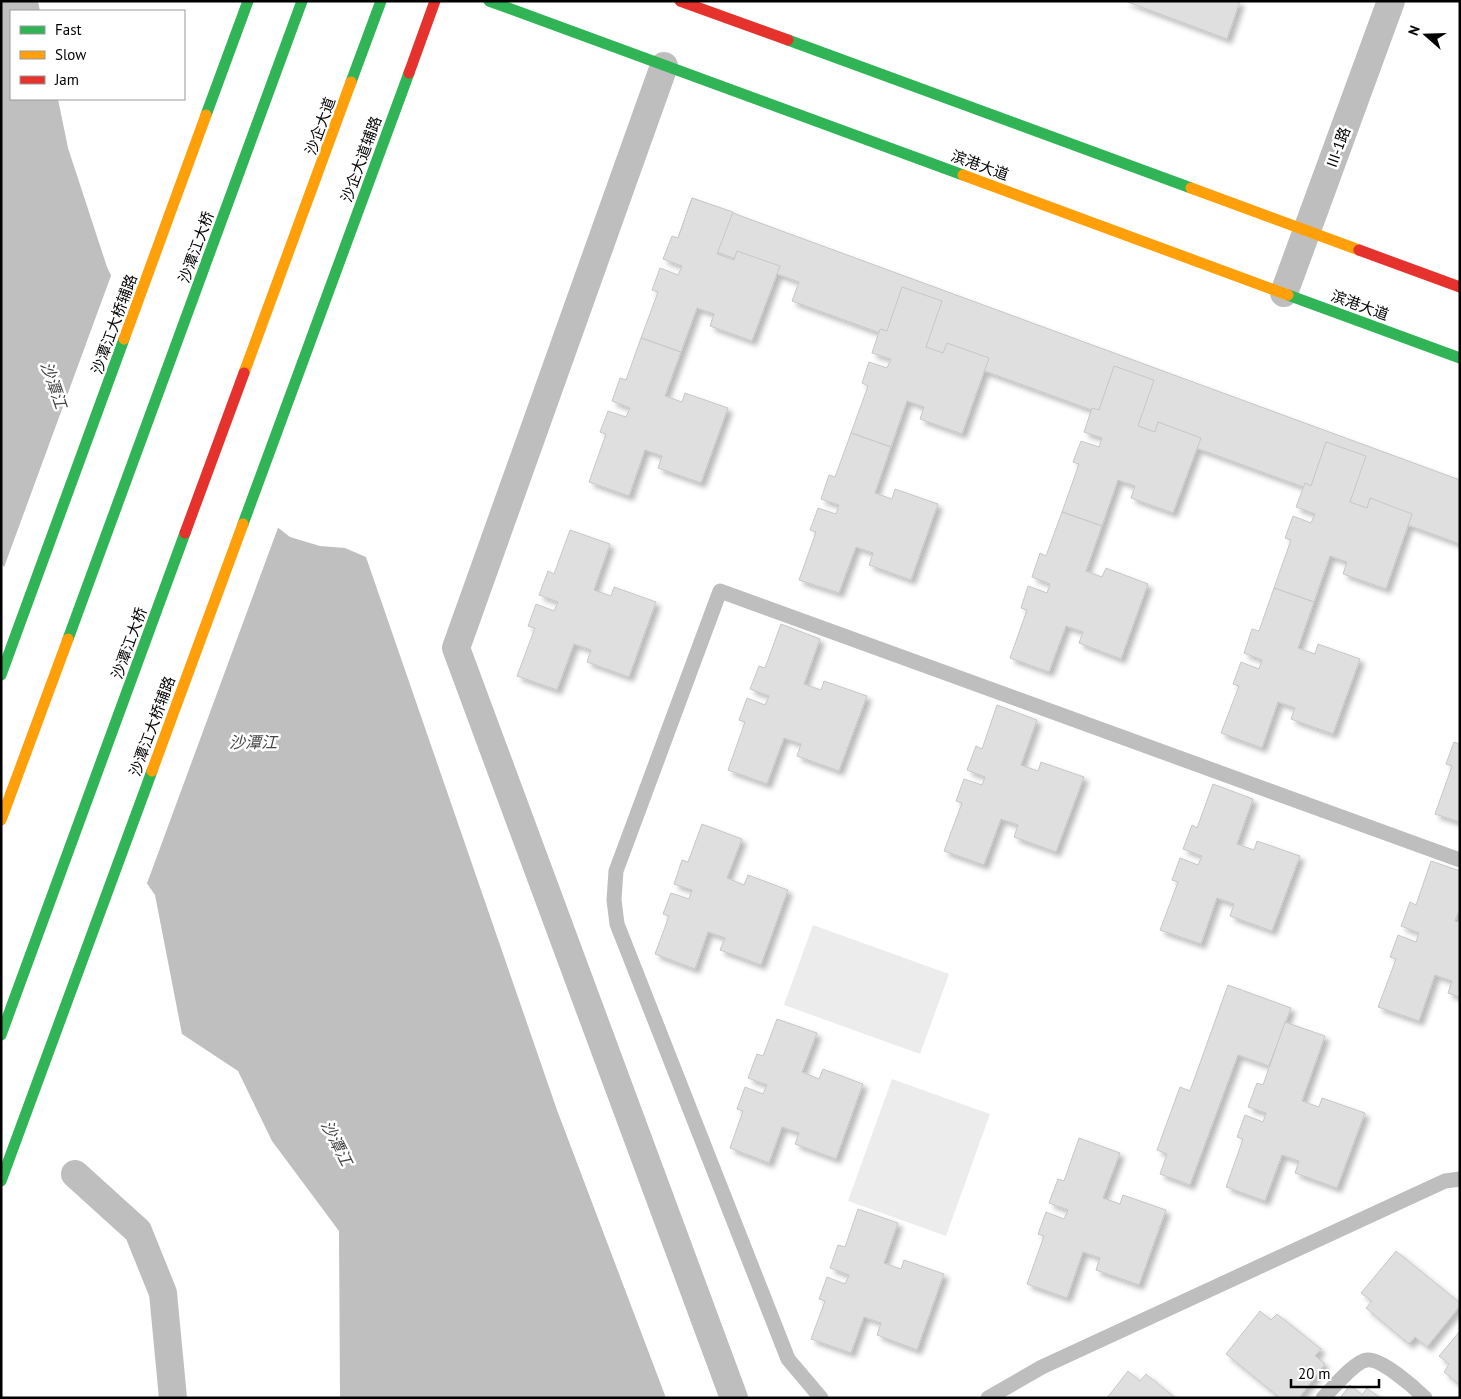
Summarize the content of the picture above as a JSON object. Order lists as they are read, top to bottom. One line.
{"streets":{"main road":["沙企大道","沙企大道辅路","滨港大道","沙潭江大桥","沙潭江大桥辅路"],"street":["III-1路"]},"crossings":[["沙企大道","沙潭江大桥"],["III-1路","滨港大道"],["沙企大道辅路","沙潭江大桥辅路"]],"water":["沙潭江"],"legend":["Fast","Slow","Jam"],"scale_bar":"20 m","north":"left"}
